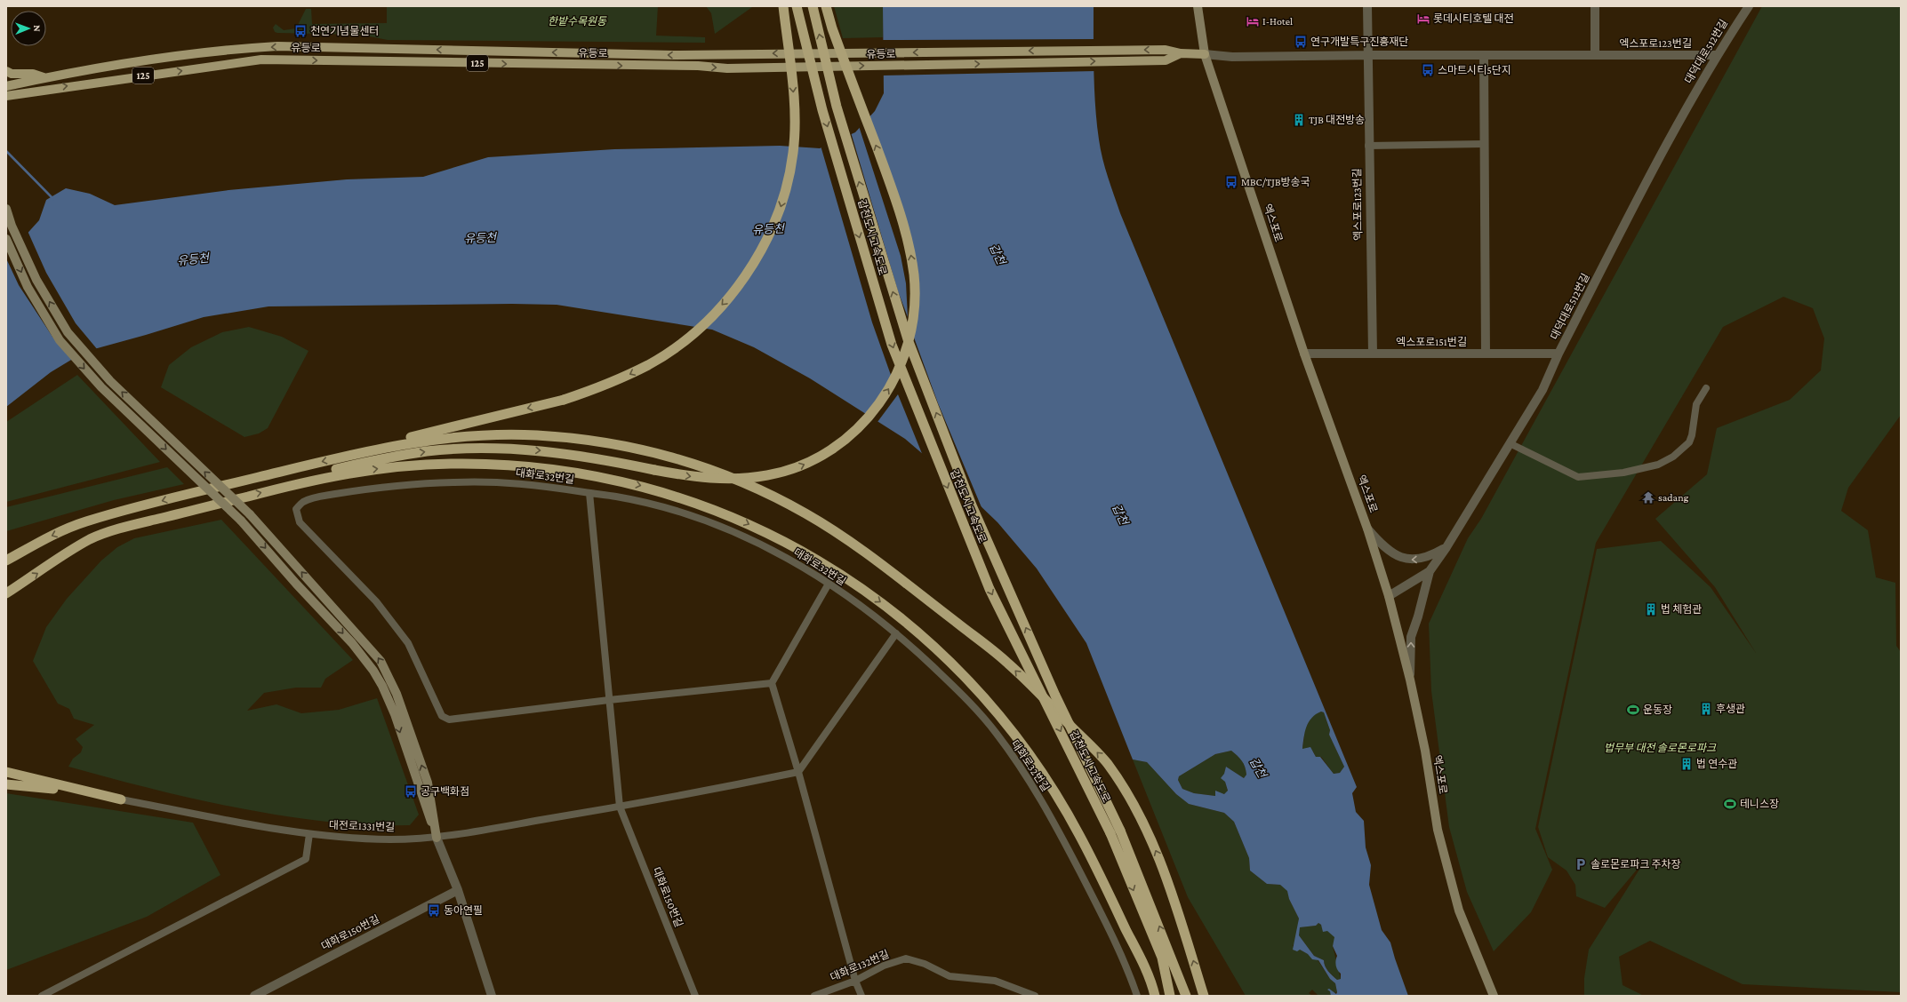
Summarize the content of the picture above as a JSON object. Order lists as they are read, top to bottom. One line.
{"streets":{"highway":["갑천도시고속도로"],"main road":["유등로","125","엑스포로"],"street":["엑스포로123번길","대덕대로512번길","엑스포로151번길","대화로32번길","대전로1331번길","대화로150번길","대화로132번길"]},"crossings":[["엑스포로123번길","유등로"],["엑스포로123번길","대덕대로512번길"],["엑스포로123번길","엑스포로"],["엑스포로123번길","엑스포로151번길"],["유등로","엑스포로"],["대덕대로512번길","엑스포로"],["대덕대로512번길","엑스포로151번길"],["엑스포로","엑스포로151번길"],["대화로32번길","대화로150번길"],["대전로1331번길","대화로150번길"]],"water":["유등천","갑천"],"parks":["한밭수목원동","법무부 대전 솔로몬로파크"],"places":{"hotel":["롯데시티호텔 대전","I-Hotel"],"bus stop":["천연기념물센터","연구개발특구진흥재단","스마트시티5단지","MBC/TJB방송국","공구백화점","동아연필"],"building":["TJB 대전방송","법 체험관","후생관","법 연수관"],"temple":["sadang"],"sports":["운동장","테니스장"],"parking":["솔로몬로파크 주차장"]},"north":"right"}
